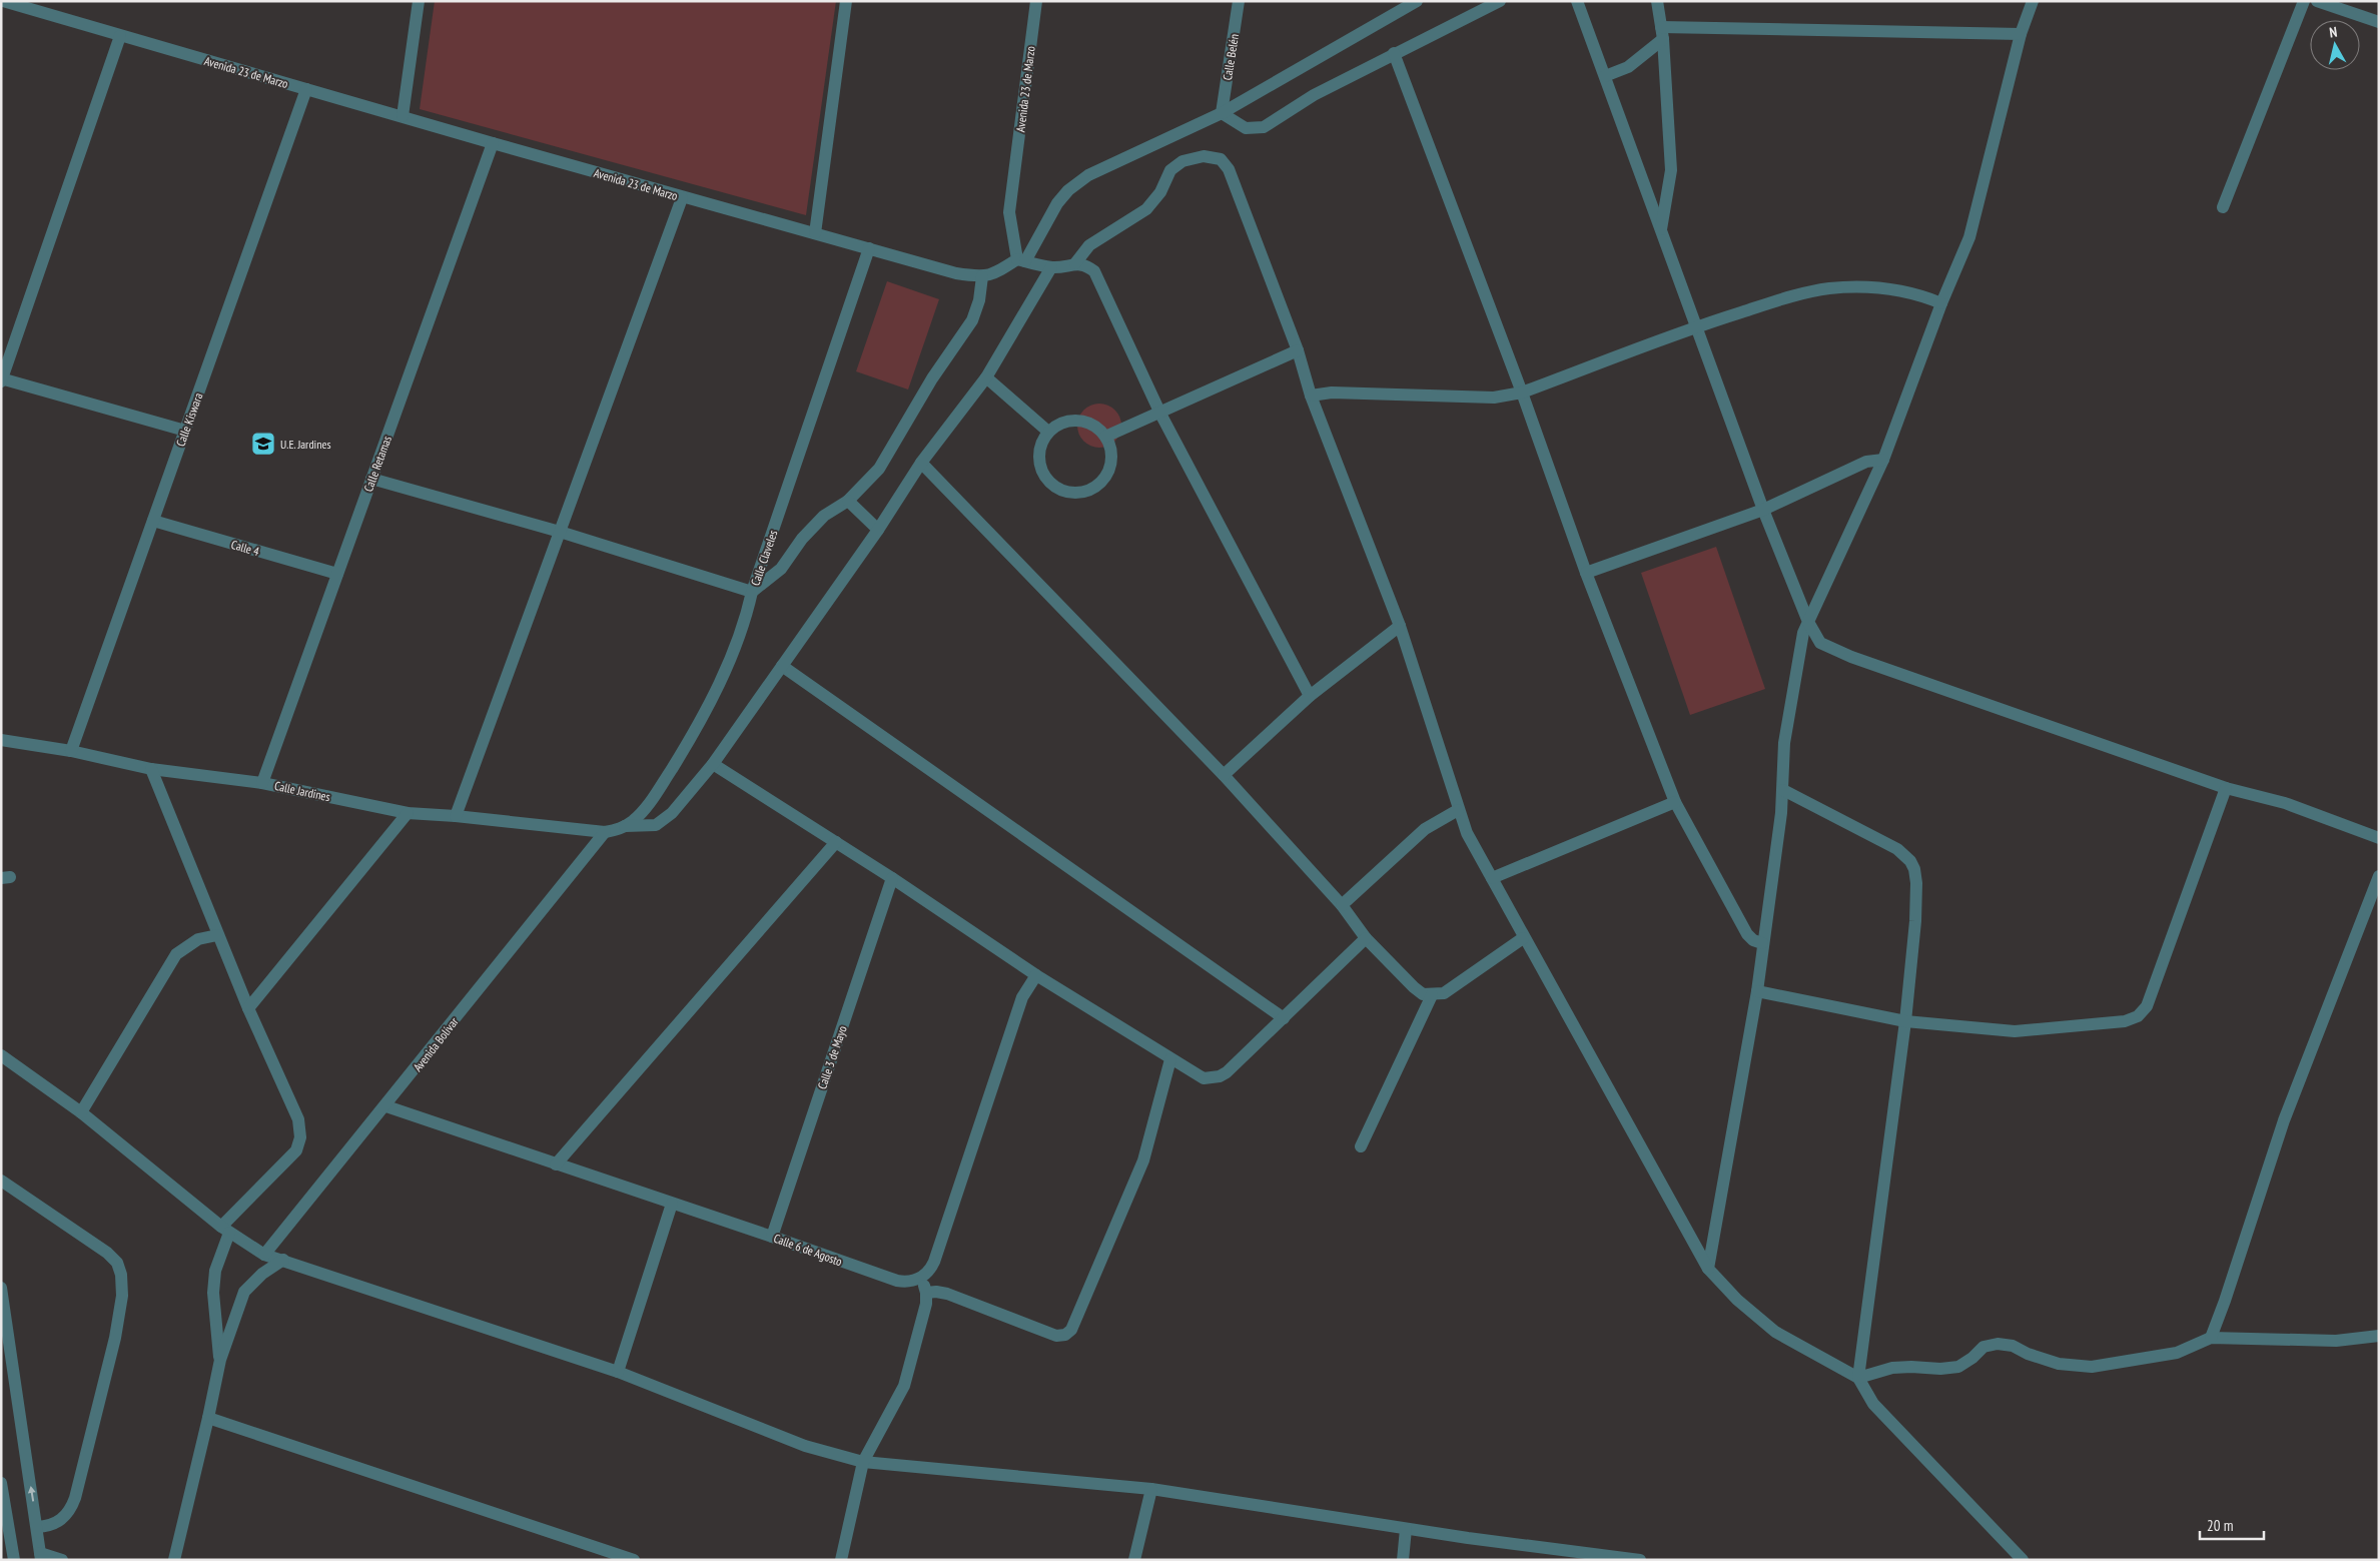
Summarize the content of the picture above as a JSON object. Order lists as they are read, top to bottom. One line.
{"streets":{"street":["Calle Belén","Avenida 23 de Marzo","Calle Kiswara","Calle Retamas","Calle 4","Calle Claveles","Calle Jardines","Avenida Bolívar","Calle 3 de Mayo","Calle 6 de Agosto"]},"crossings":[["Avenida 23 de Marzo","Calle Kiswara"],["Avenida 23 de Marzo","Calle Retamas"],["Avenida 23 de Marzo","Calle Claveles"],["Calle Kiswara","Calle 4"],["Calle Kiswara","Calle Jardines"],["Calle Retamas","Calle 4"],["Calle Retamas","Calle Jardines"],["Calle Claveles","Calle Jardines"],["Calle Claveles","Avenida Bolívar"],["Calle Jardines","Avenida Bolívar"],["Avenida Bolívar","Calle 6 de Agosto"],["Calle 3 de Mayo","Calle 6 de Agosto"]],"places":{"school or university":["U.E. Jardines"]},"scale_bar":"20 m","north":"top"}
